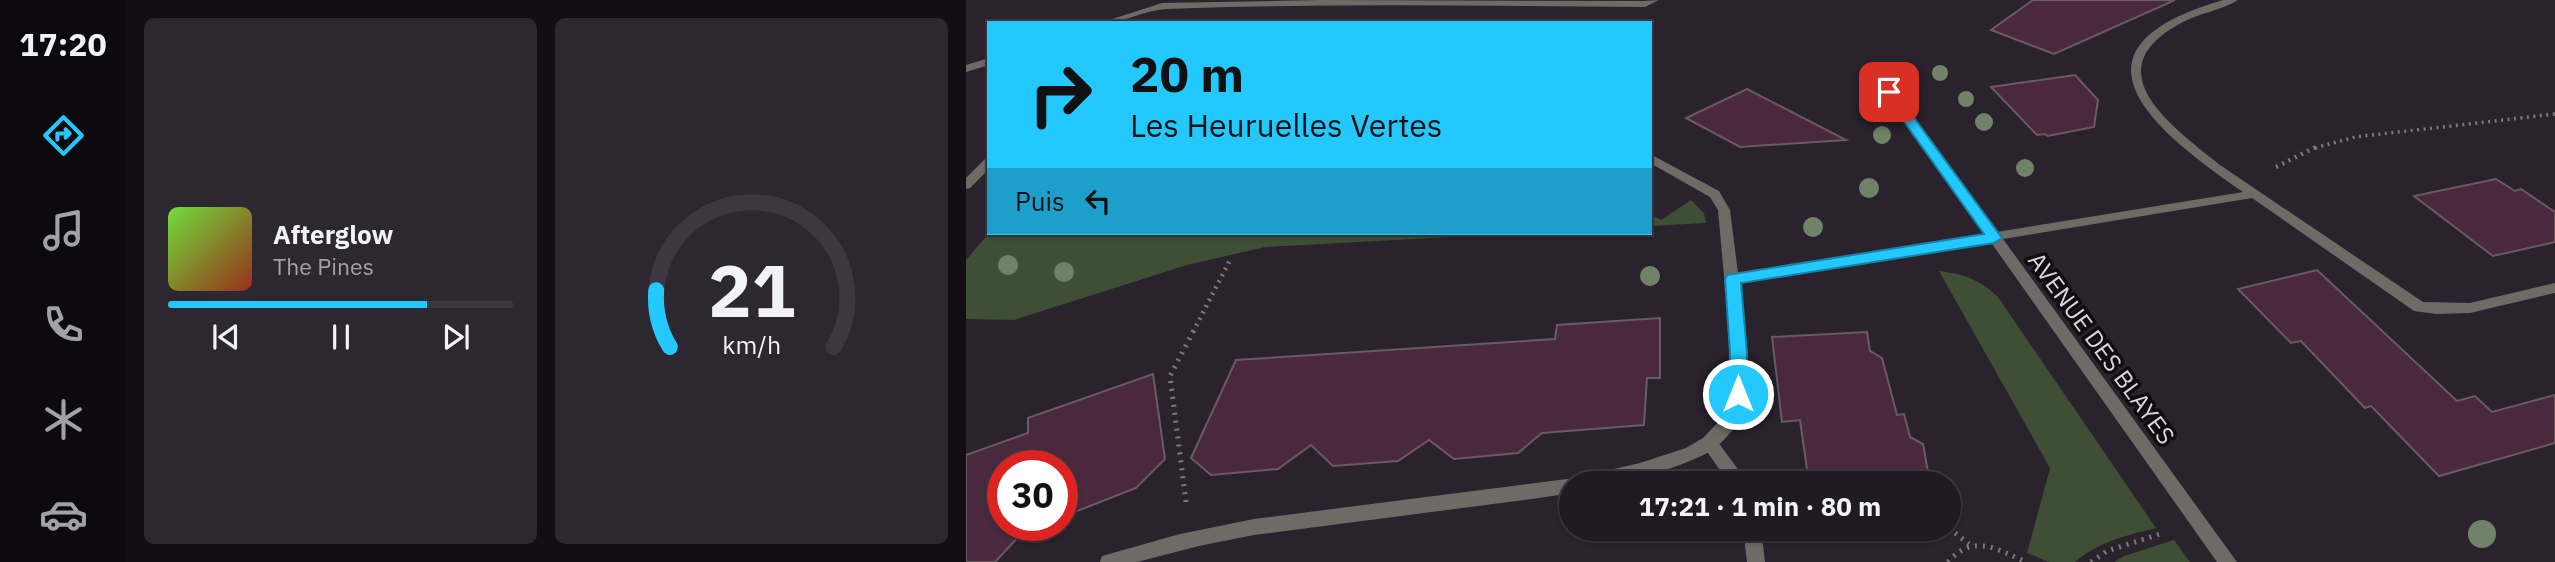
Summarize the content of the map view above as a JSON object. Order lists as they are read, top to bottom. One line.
{"streets":{"street":["AVENUE DES BLAYES"]},"page":{"tabs":"17:20","turn":["20 m","Les Heuruelles Vertes"],"then":"Puis","song":["Afterglow","The Pines"],"limit":"30","trip":"17:21 · 1 min · 80 m","gauge":["21","km/h"]}}
